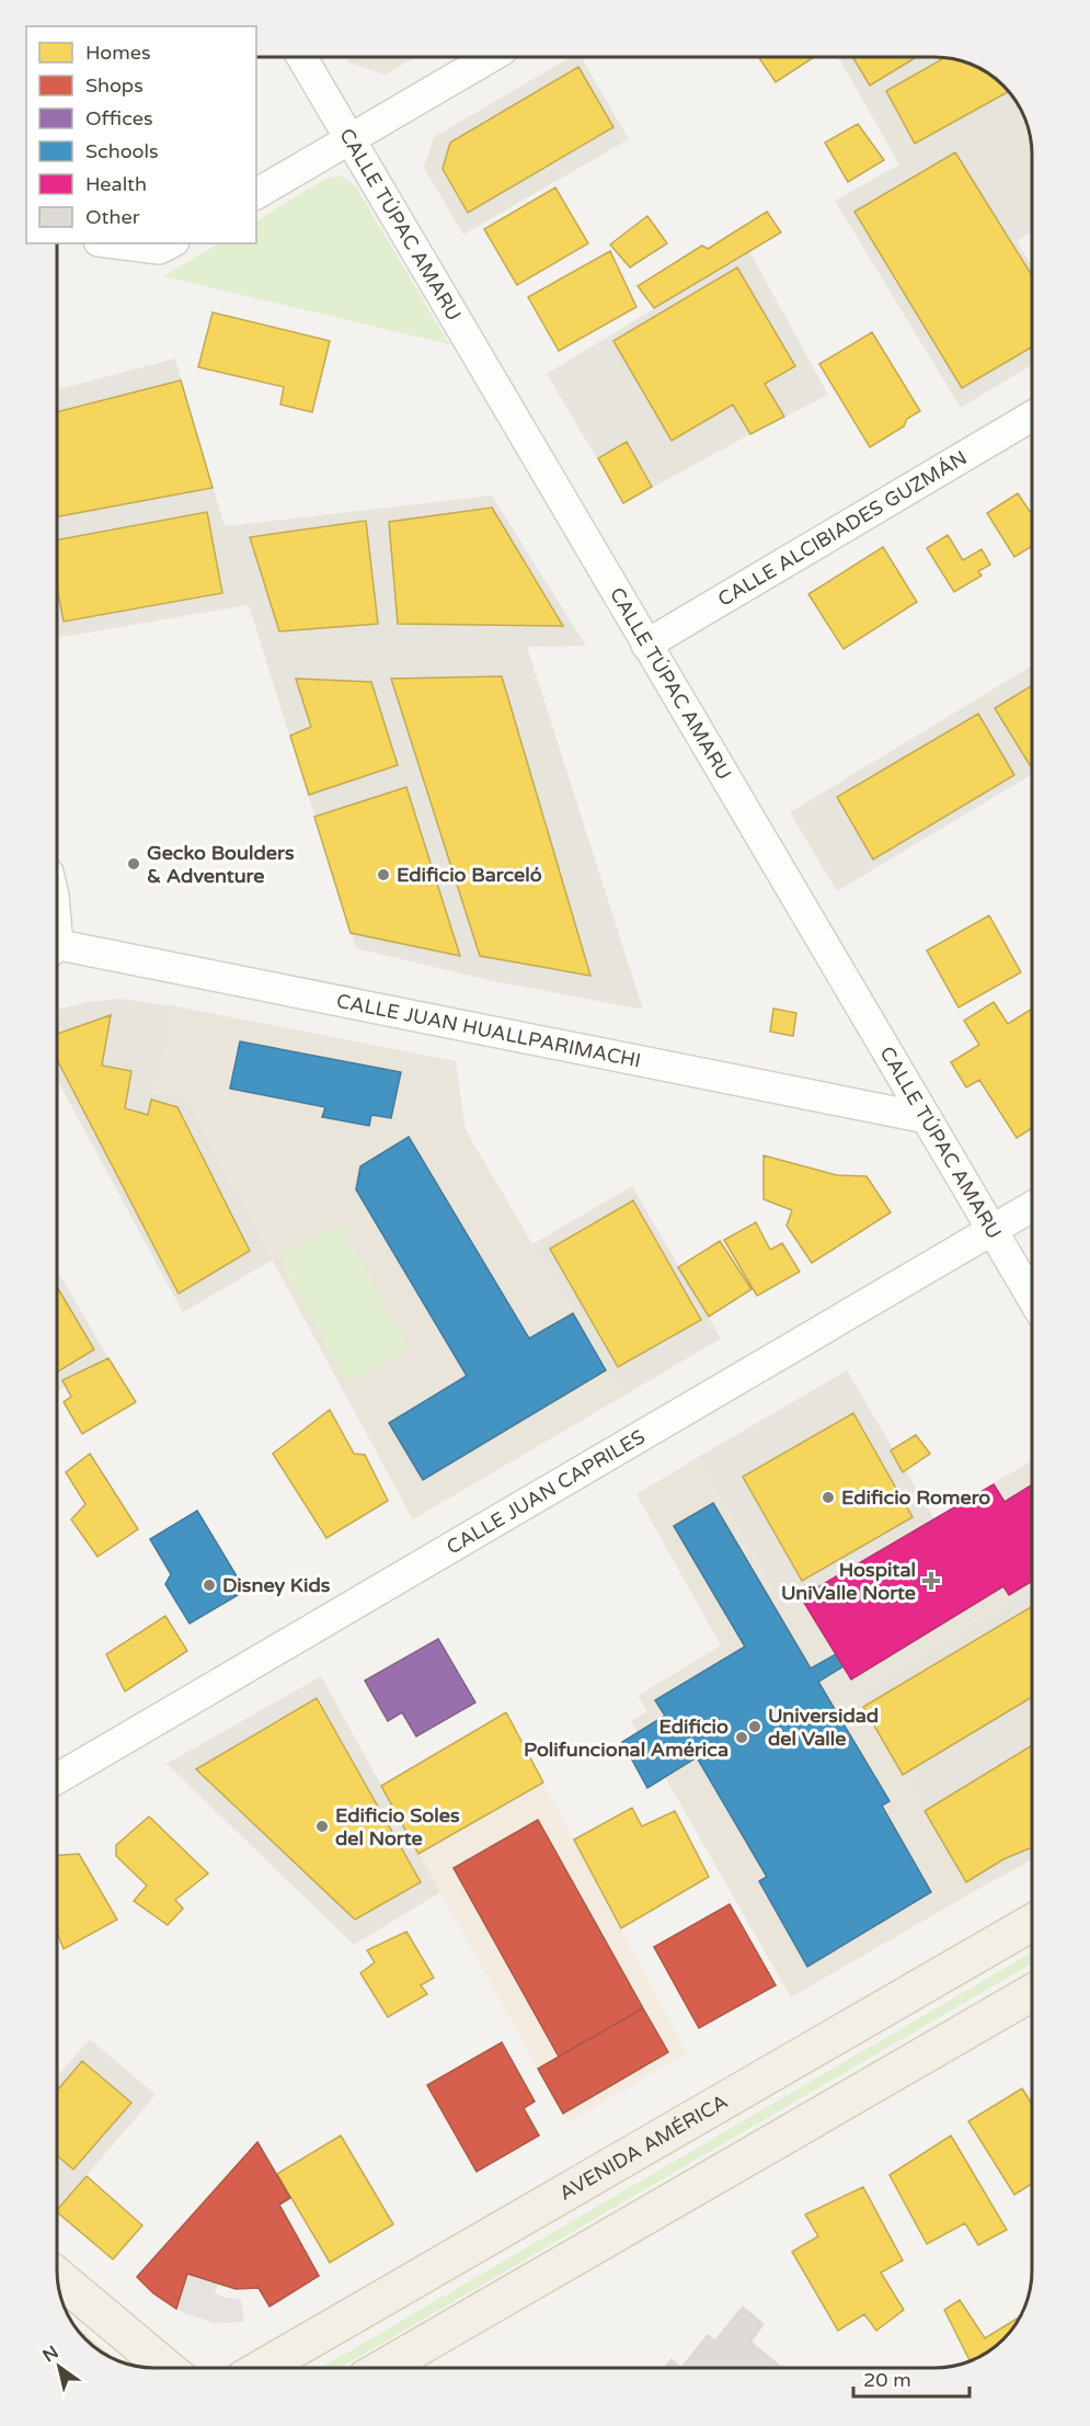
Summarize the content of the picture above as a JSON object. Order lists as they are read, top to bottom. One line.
{"streets":{"main road":["AVENIDA AMÉRICA"],"street":["CALLE TÚPAC AMARU","CALLE ALCIBIADES GUZMÁN","CALLE JUAN HUALLPARIMACHI","CALLE JUAN CAPRILES"]},"crossings":[["CALLE TÚPAC AMARU","CALLE ALCIBIADES GUZMÁN"],["CALLE TÚPAC AMARU","CALLE JUAN HUALLPARIMACHI"],["CALLE TÚPAC AMARU","CALLE JUAN CAPRILES"]],"places":{"other":["Gecko Boulders & Adventure","Edificio Barceló","Edificio Romero","Disney Kids","Universidad del Valle","Edificio Polifuncional América","Edificio Soles del Norte"],"health":["Hospital UniValle Norte"]},"legend":["Homes","Shops","Offices","Schools","Health","Other"],"scale_bar":"20 m","north":"top left"}
